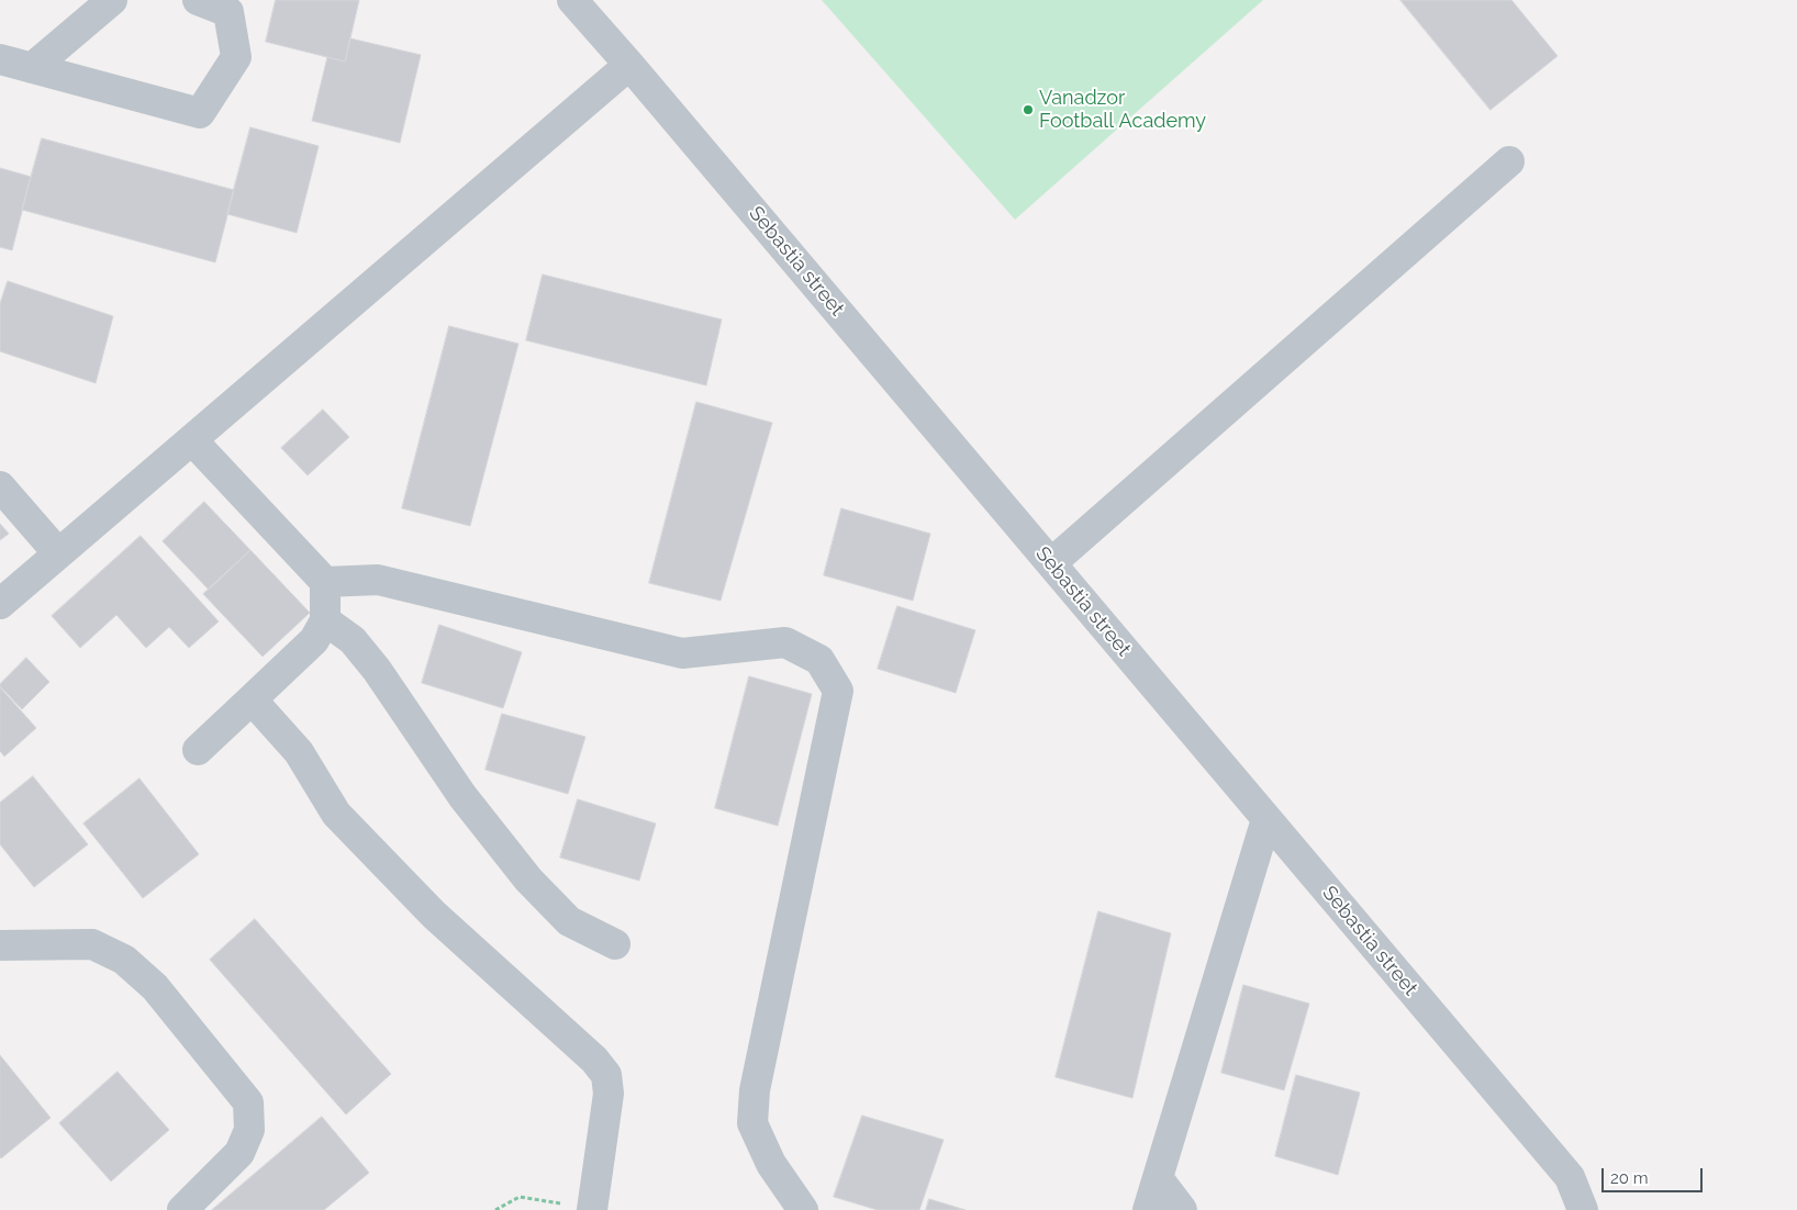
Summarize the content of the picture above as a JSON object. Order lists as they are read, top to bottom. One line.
{"streets":{"street":["Sebastia street"]},"places":["Vanadzor Football Academy"],"scale_bar":"20 m"}
